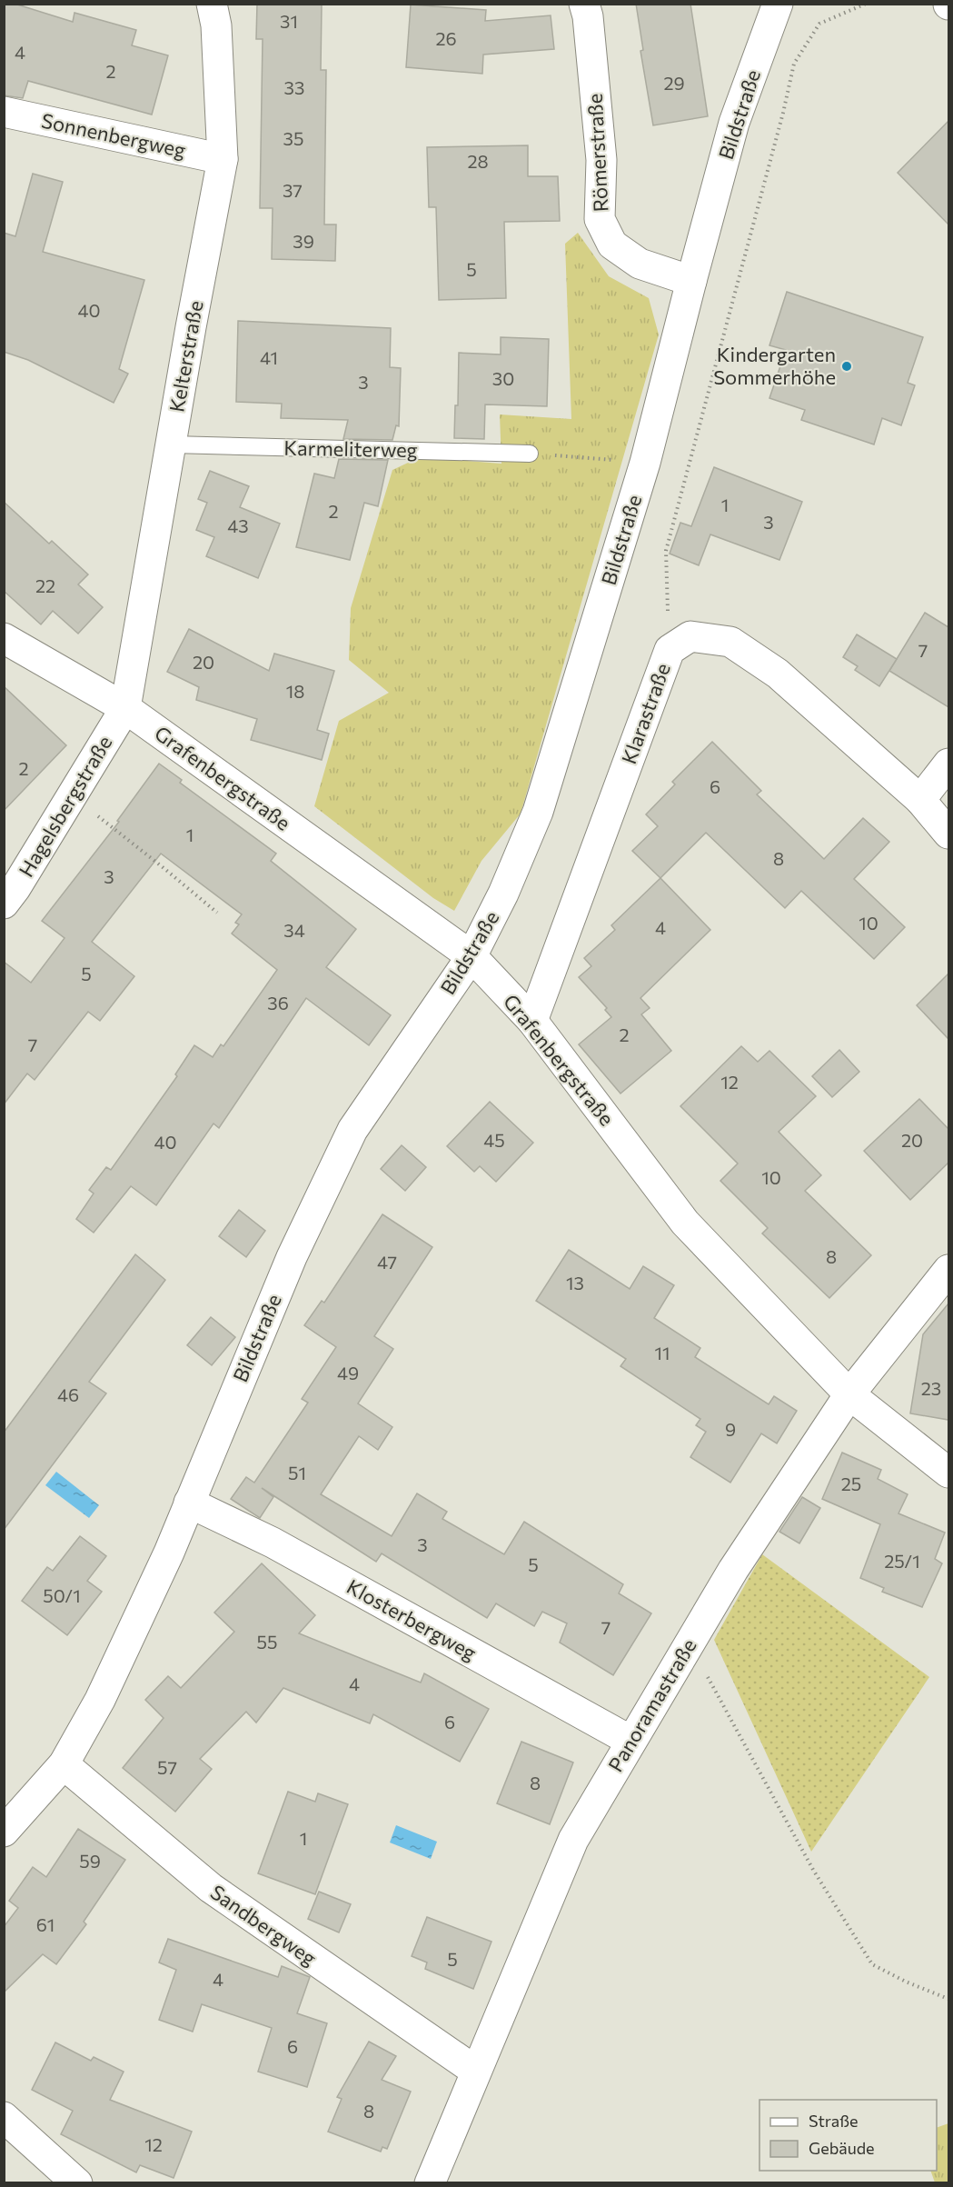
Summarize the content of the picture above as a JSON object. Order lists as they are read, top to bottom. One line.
{"streets":{"street":["Bildstraße","Sonnenbergweg","Römerstraße","Kelterstraße","Klarastraße","Grafenbergstraße","Hagelsbergstraße","Klosterbergweg","Panoramastraße","Sandbergweg"],"lane":["Karmeliterweg"]},"crossings":[["Bildstraße","Römerstraße"],["Bildstraße","Grafenbergstraße"],["Bildstraße","Klosterbergweg"],["Bildstraße","Sandbergweg"],["Sonnenbergweg","Kelterstraße"],["Kelterstraße","Karmeliterweg"],["Kelterstraße","Grafenbergstraße"],["Kelterstraße","Hagelsbergstraße"],["Klarastraße","Grafenbergstraße"],["Grafenbergstraße","Hagelsbergstraße"],["Grafenbergstraße","Panoramastraße"],["Klosterbergweg","Panoramastraße"],["Panoramastraße","Sandbergweg"]],"places":["Kindergarten Sommerhöhe"],"house_numbers":["31","26","4","2","29","33","35","28","37","39","5","40","41","30","3","1","2","3","43","22","7","20","18","2","6","1","8","3","10","4","34","5","36","2","7","12","45","20","40","10","8","47","13","11","49","23","46","9","51","25","3","25/1","5","50/1","7","55","4","6","57","8","1","59","61","5","4","6","8","12"],"legend":["Straße","Gebäude"]}
